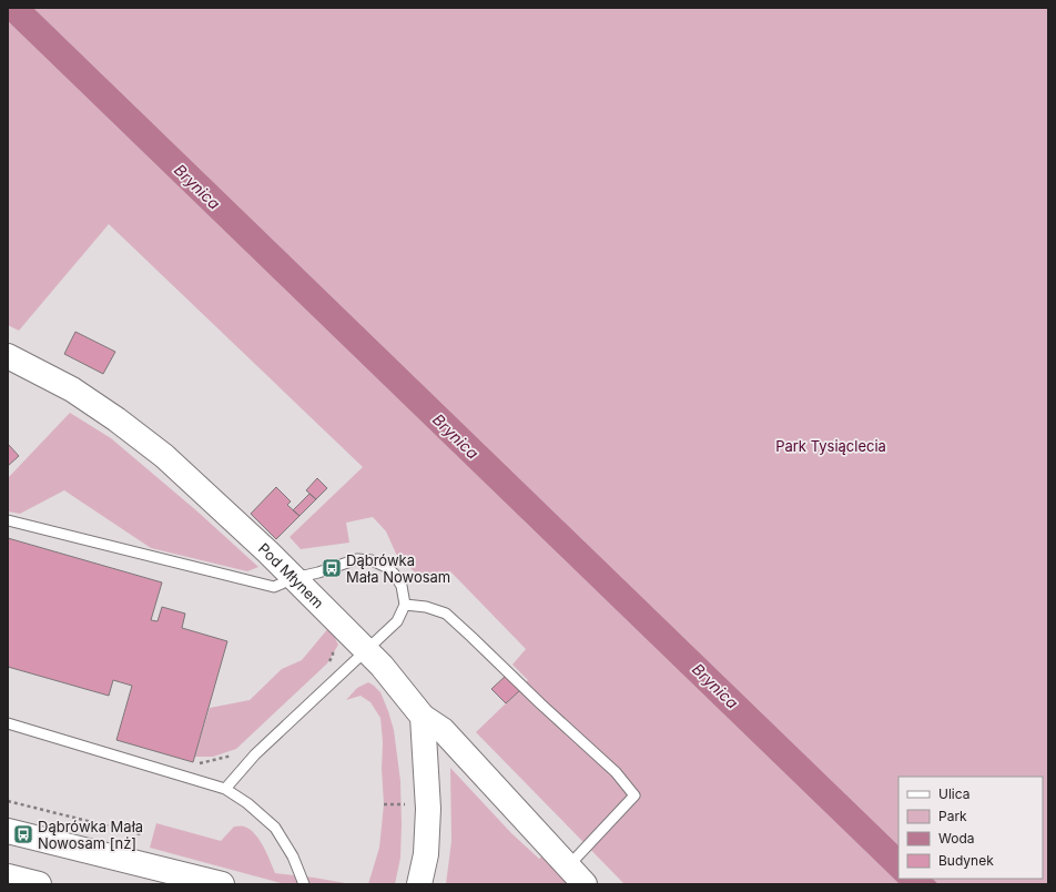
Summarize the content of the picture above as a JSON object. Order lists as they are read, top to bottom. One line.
{"streets":{"main road":["Pod Młynem"]},"water":["Brynica"],"parks":["Park Tysiąclecia"],"places":{"bus stop":["Dąbrówka Mała Nowosam","Dąbrówka Mała Nowosam [nż]"]},"legend":["Ulica","Park","Woda","Budynek"]}
